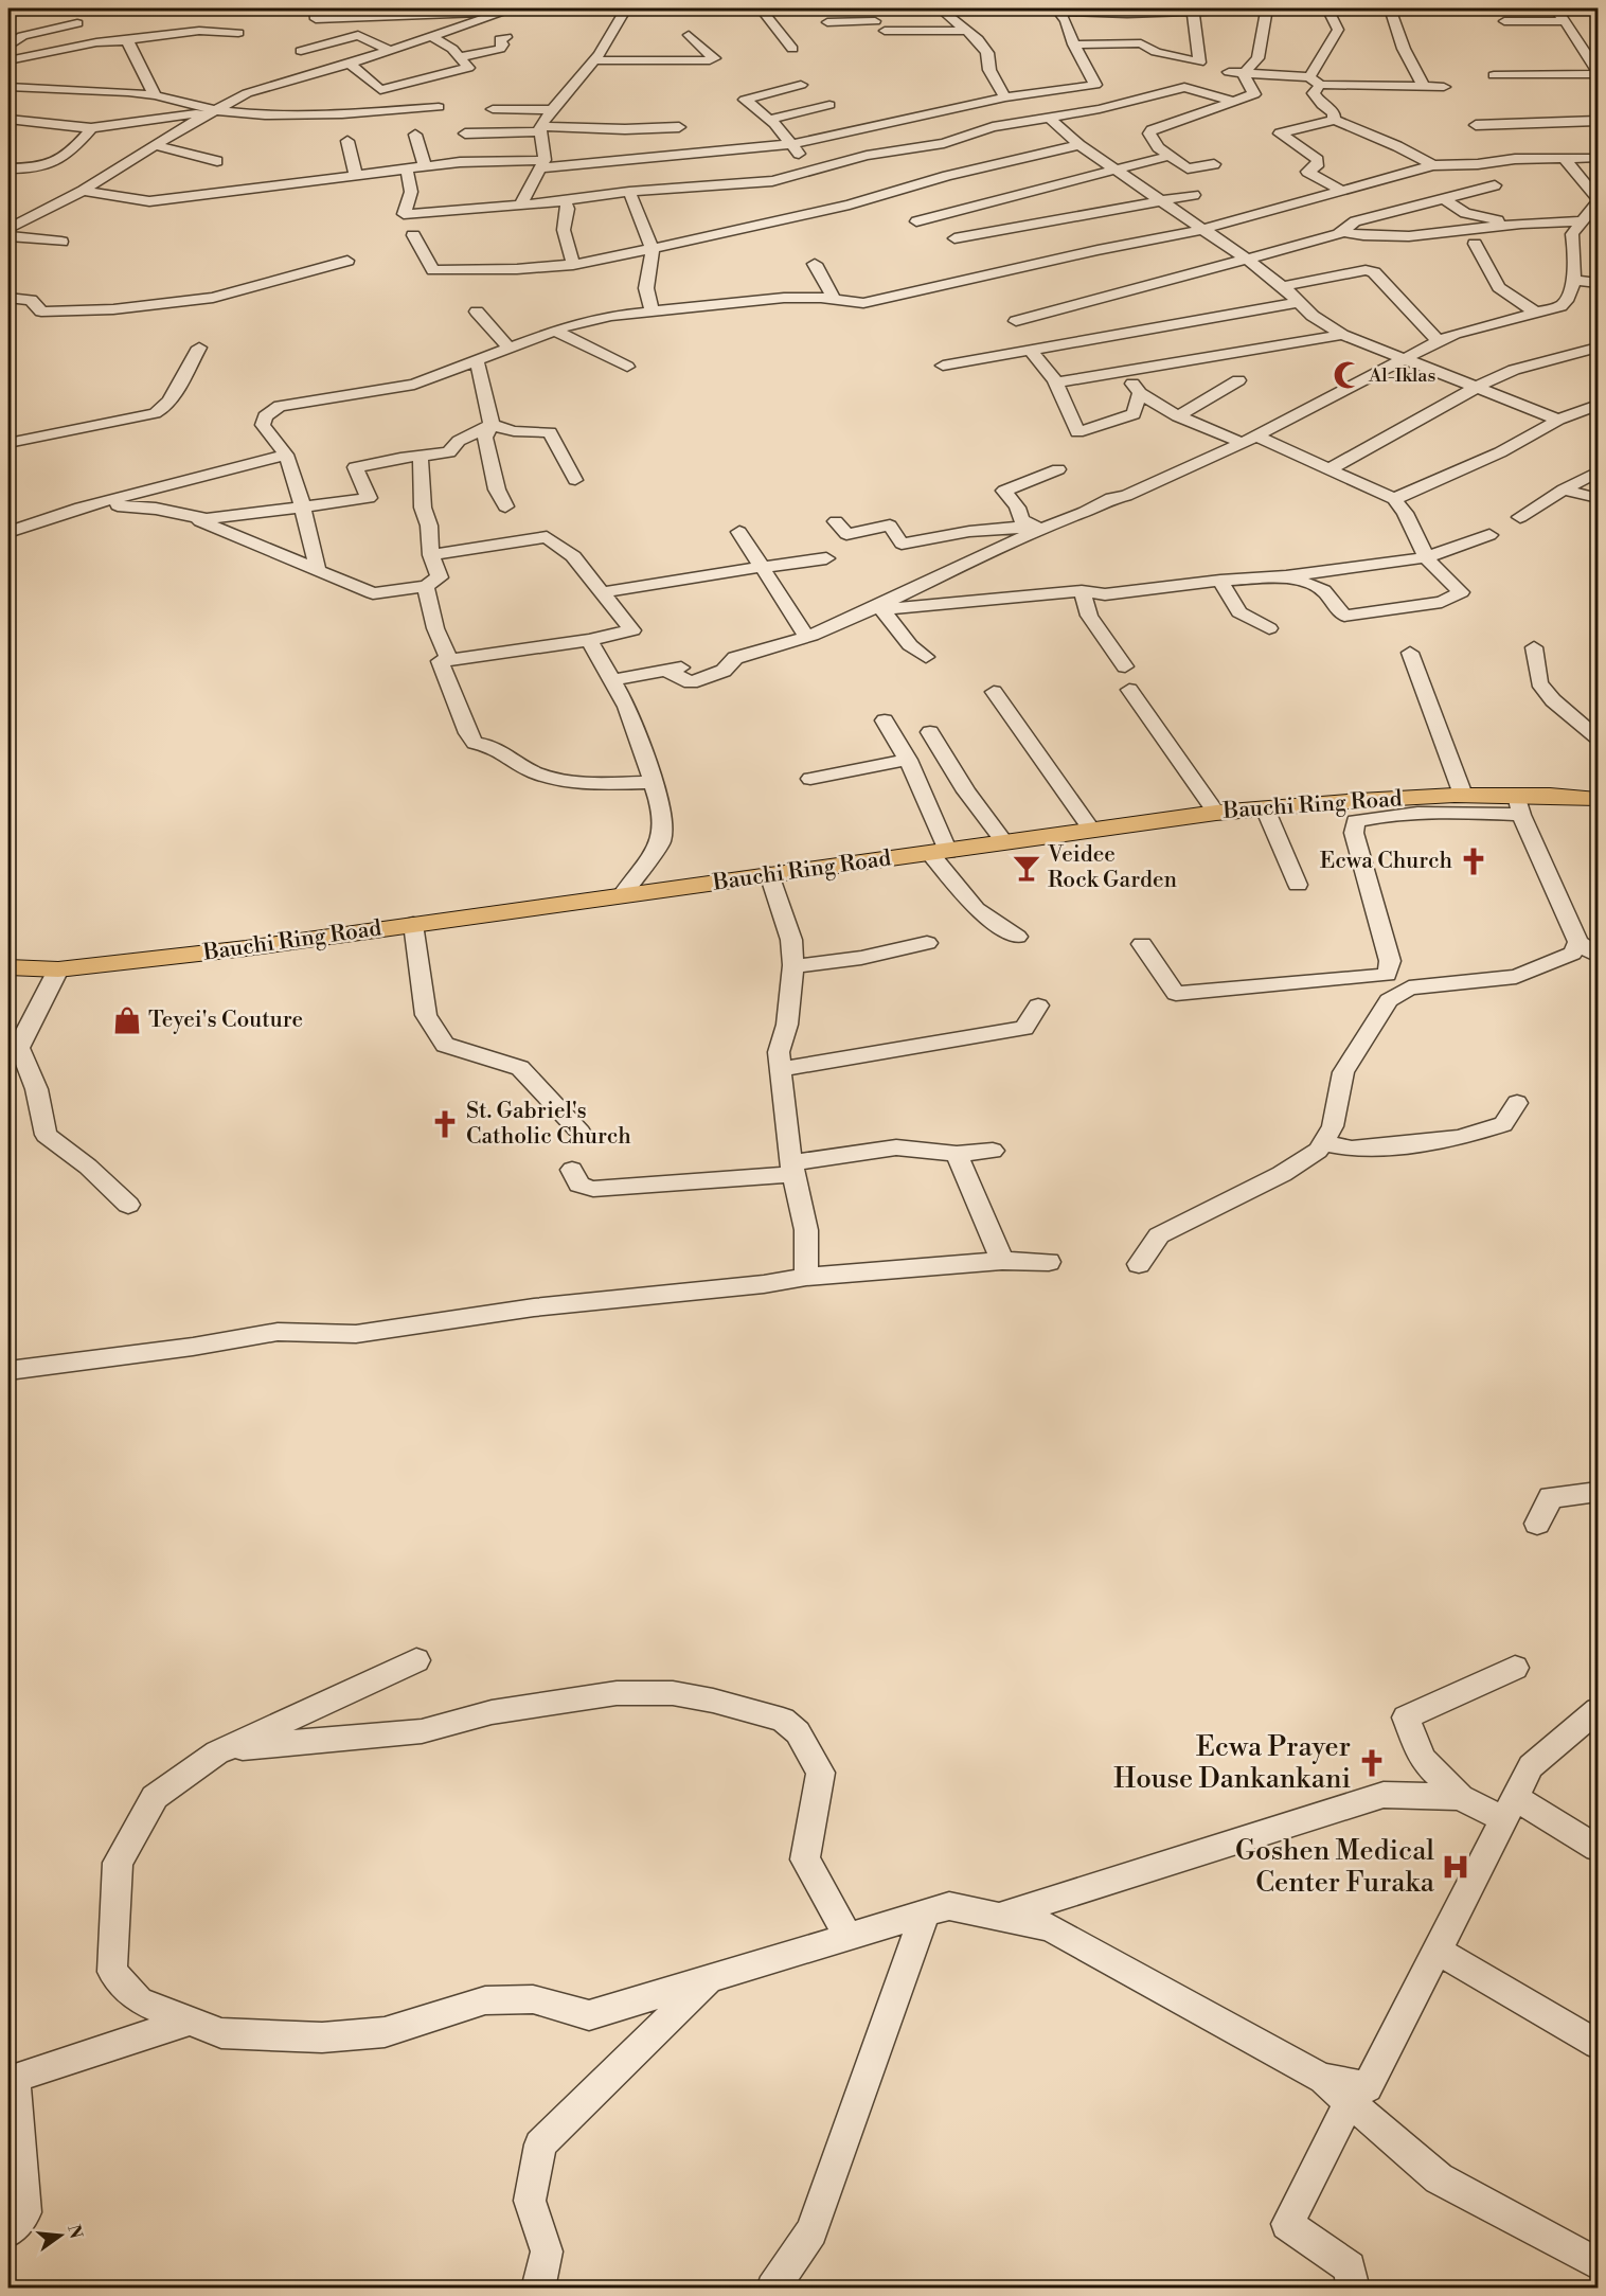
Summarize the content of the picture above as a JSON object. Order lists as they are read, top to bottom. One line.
{"streets":{"main road":["Bauchi Ring Road"]},"places":{"mosque":["Al-Iklas"],"church":["Ecwa Church","St. Gabriel's Catholic Church","Ecwa Prayer House Dankankani"],"bar":["Veidee Rock Garden"],"shop":["Teyei's Couture"],"hospital":["Goshen Medical Center Furaka"]},"north":"right"}
